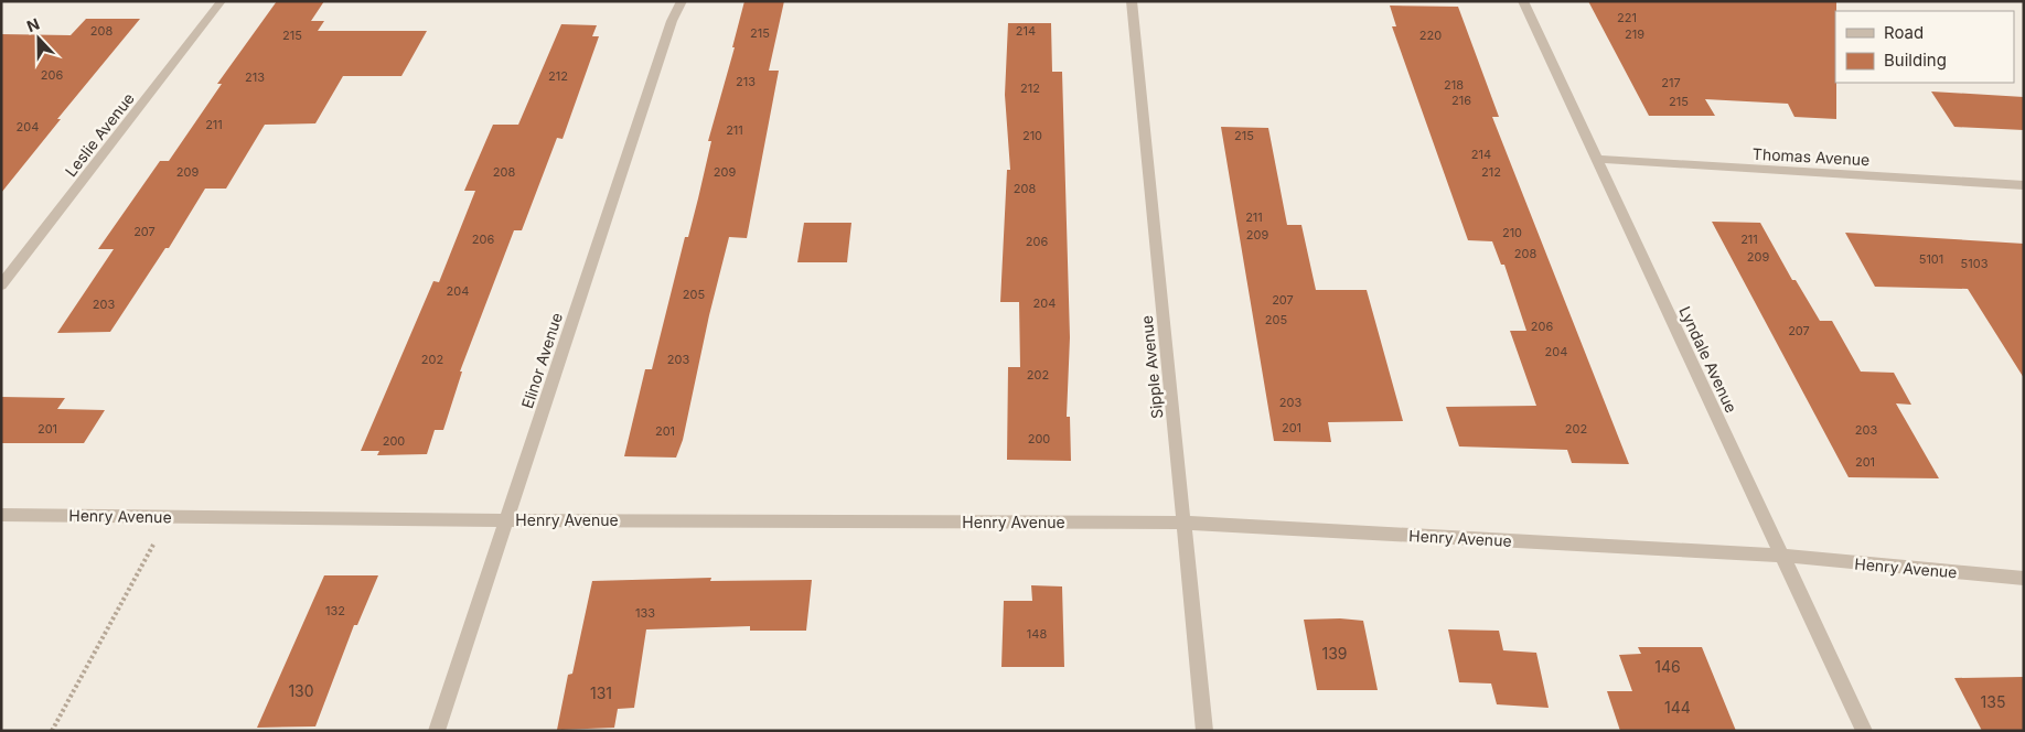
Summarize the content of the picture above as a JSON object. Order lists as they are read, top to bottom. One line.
{"streets":{"street":["Leslie Avenue","Thomas Avenue","Lyndale Avenue","Elinor Avenue","Sipple Avenue","Henry Avenue"]},"crossings":[["Thomas Avenue","Lyndale Avenue"],["Lyndale Avenue","Henry Avenue"],["Elinor Avenue","Henry Avenue"],["Sipple Avenue","Henry Avenue"]],"house_numbers":["221","208","214","215","219","215","220","206","212","213","213","217","218","212","216","215","211","204","211","210","215","214","209","208","209","212","208","211","207","210","209","206","211","206","208","209","5101","5103","204","205","207","204","203","205","206","207","204","202","203","202","203","201","201","202","203","201","200","200","201","132","133","148","139","146","130","131","135","144"],"legend":["Road","Building"],"north":"top"}
